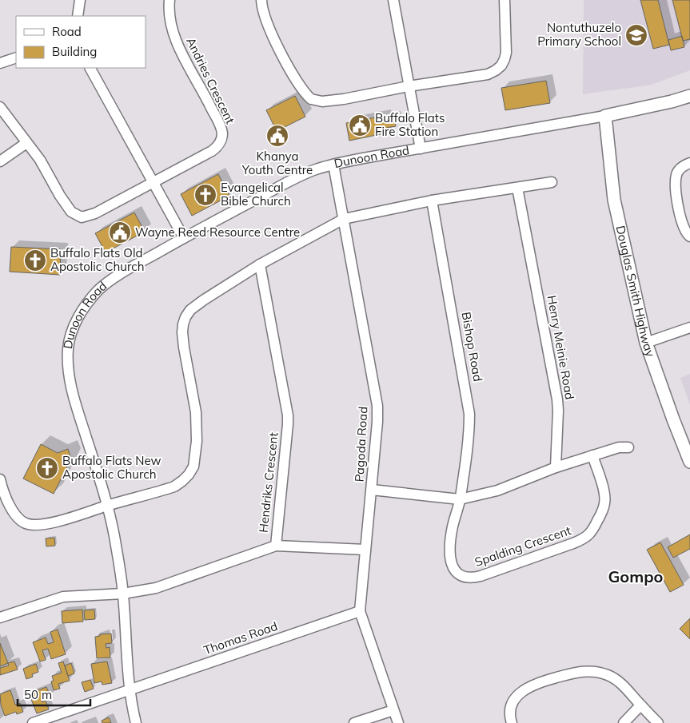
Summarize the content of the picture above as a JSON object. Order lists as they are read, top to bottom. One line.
{"streets":{"street":["Andries Crescent","Dunoon Road","Douglas Smith Highway","Bishop Road","Henry Meinie Road","Pagoda Road","Hendriks Crescent","Spalding Crescent","Thomas Road"]},"crossings":[["Dunoon Road","Douglas Smith Highway"],["Dunoon Road","Pagoda Road"],["Dunoon Road","Hendriks Crescent"],["Dunoon Road","Thomas Road"],["Bishop Road","Spalding Crescent"],["Pagoda Road","Thomas Road"]],"districts":["Gompo"],"places":{"school or university":["Nontuthuzelo Primary School"],"public building":["Buffalo Flats Fire Station","Khanya Youth Centre","Wayne Reed Resource Centre"],"church":["Evangelical Bible Church","Buffalo Flats Old Apostolic Church","Buffalo Flats New Apostolic Church"]},"legend":["Road","Building"],"scale_bar":"50 m"}
